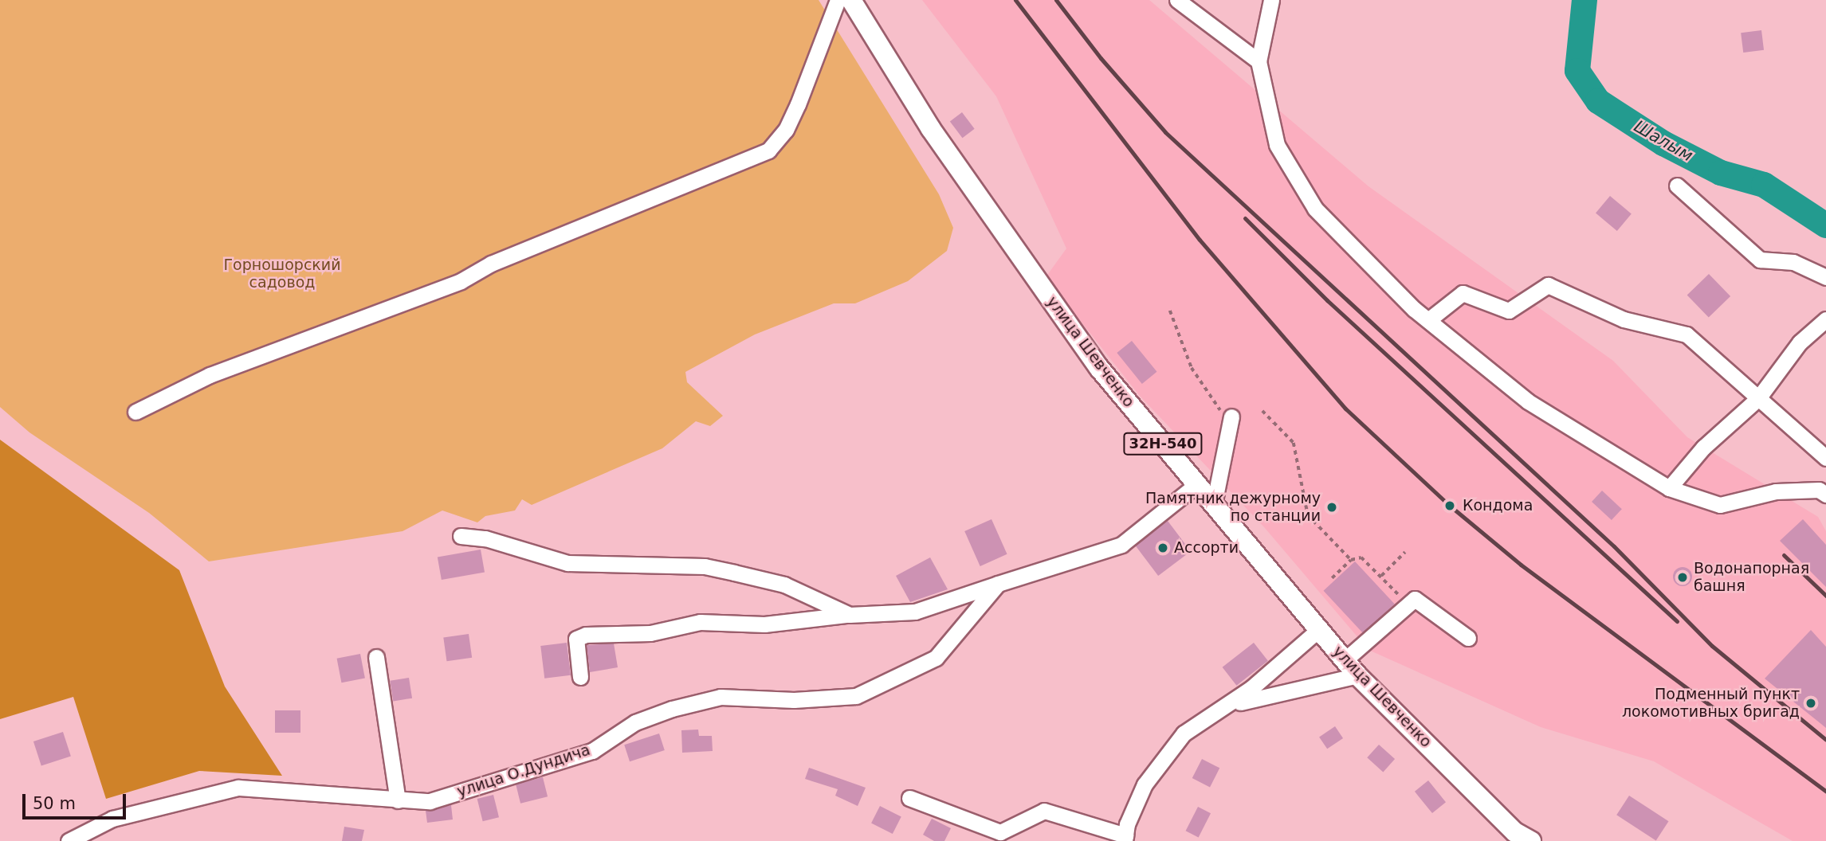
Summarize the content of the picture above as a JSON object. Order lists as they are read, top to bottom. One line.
{"streets":{"main road":["улица Шевченко","32Н-540"],"street":["улица О.Дундича"]},"water":["Шалым"],"parks":["Горношорский садовод"],"places":["Кондома","Памятник дежурному по станции","Ассорти","Водонапорная башня","Подменный пункт локомотивных бригад"],"scale_bar":"50 m"}
